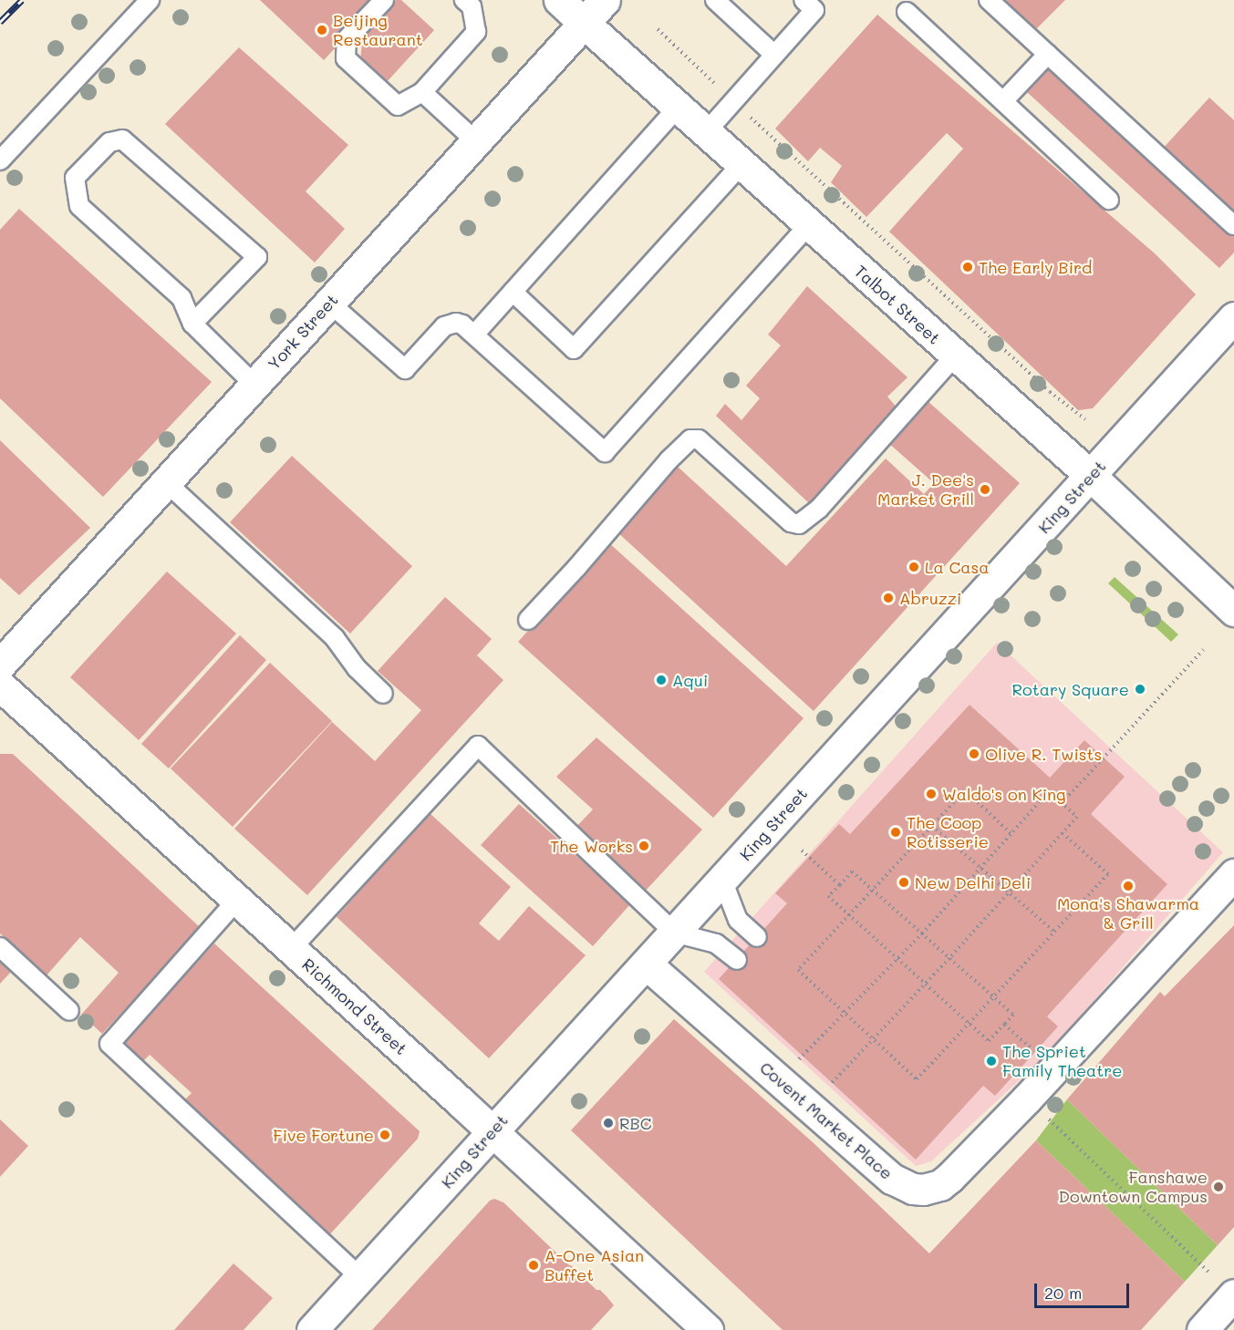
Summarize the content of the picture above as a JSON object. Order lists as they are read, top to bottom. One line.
{"streets":{"main road":["Talbot Street","York Street","King Street","Richmond Street","Covent Market Place"]},"crossings":[["Talbot Street","York Street"],["Talbot Street","King Street"],["King Street","Richmond Street"],["King Street","Covent Market Place"]],"places":["Beijing Restaurant","The Early Bird","J. Dee's Market Grill","La Casa","Abruzzi","Aqui","Rotary Square","Olive R. Twists","Waldo's on King","The Coop Rotisserie","The Works","New Delhi Deli","Mona's Shawarma & Grill","The Spriet Family Theatre","RBC","Five Fortune","Fanshawe Downtown Campus","A-One Asian Buffet"],"scale_bar":"20 m"}
